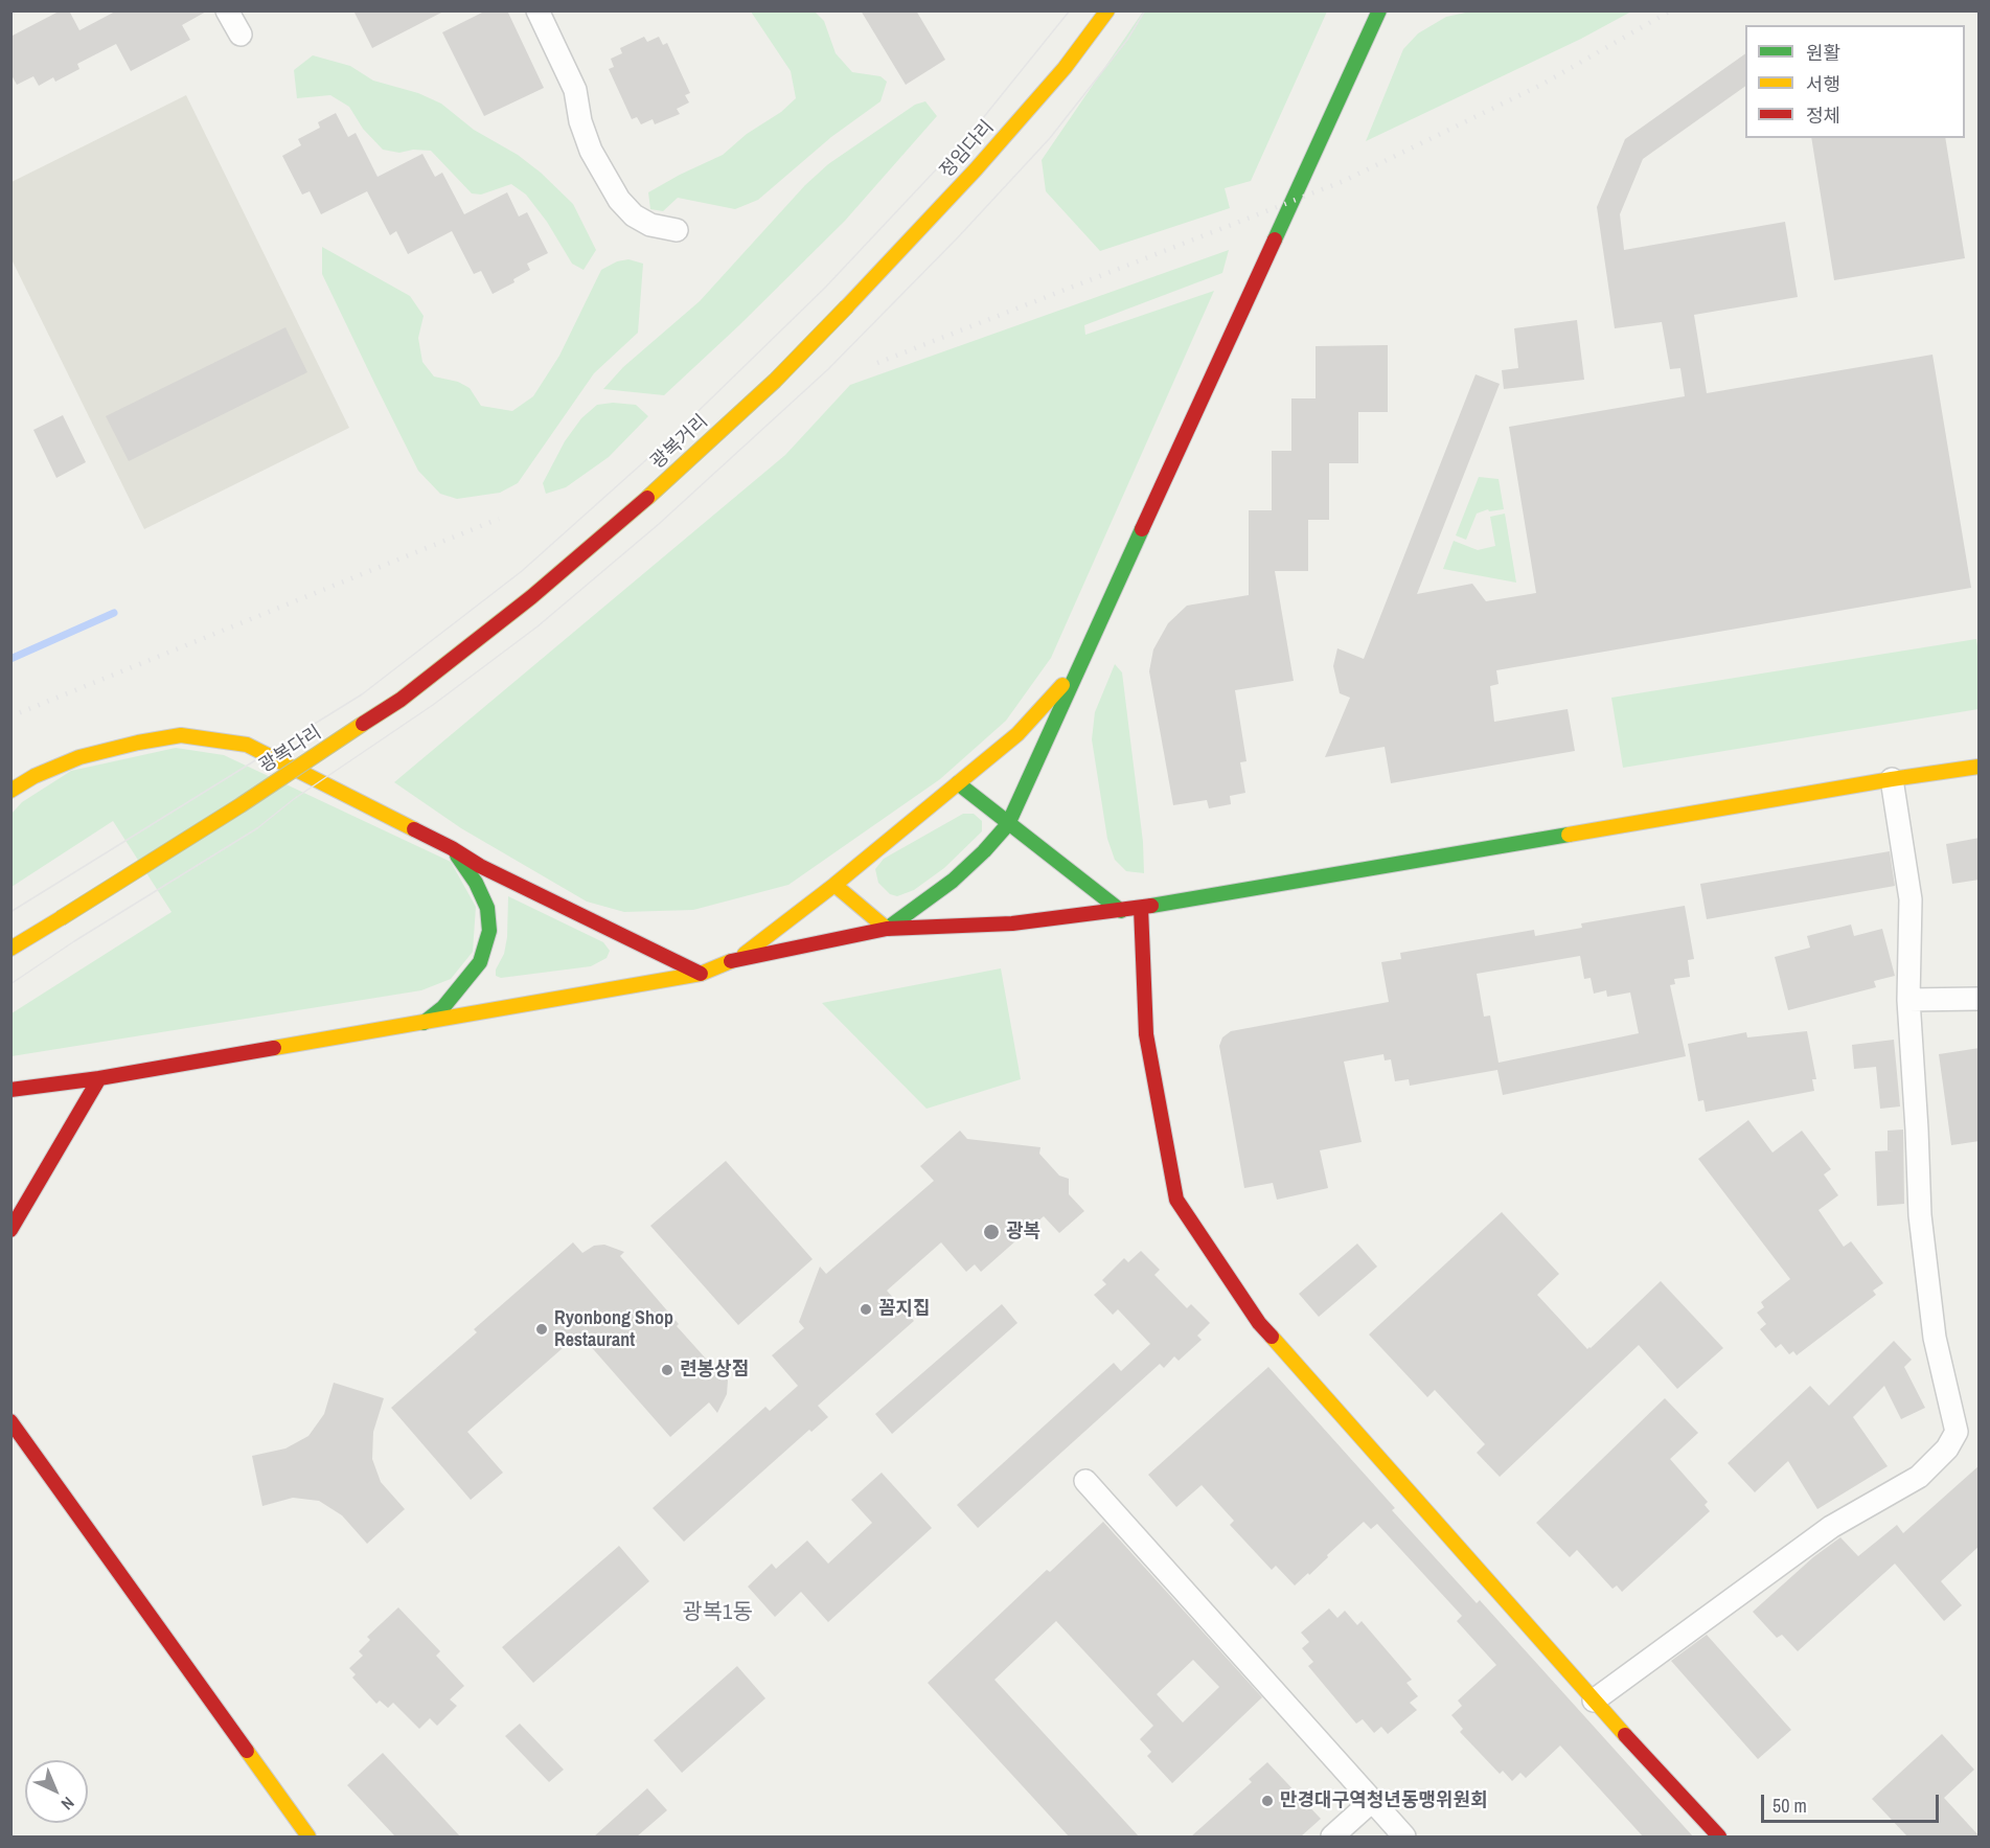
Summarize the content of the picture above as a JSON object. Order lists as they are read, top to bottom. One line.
{"streets":{"main road":["정임다리","광복거리","광복다리"]},"crossings":[["정임다리","광복거리"],["광복거리","광복다리"]],"districts":["광복1동"],"places":["광복","꼼지집","Ryonbong Shop Restaurant","련봉상점","만경대구역청년동맹위원회"],"legend":["원활","서행","정체"],"scale_bar":"50 m","north":"bottom right"}
